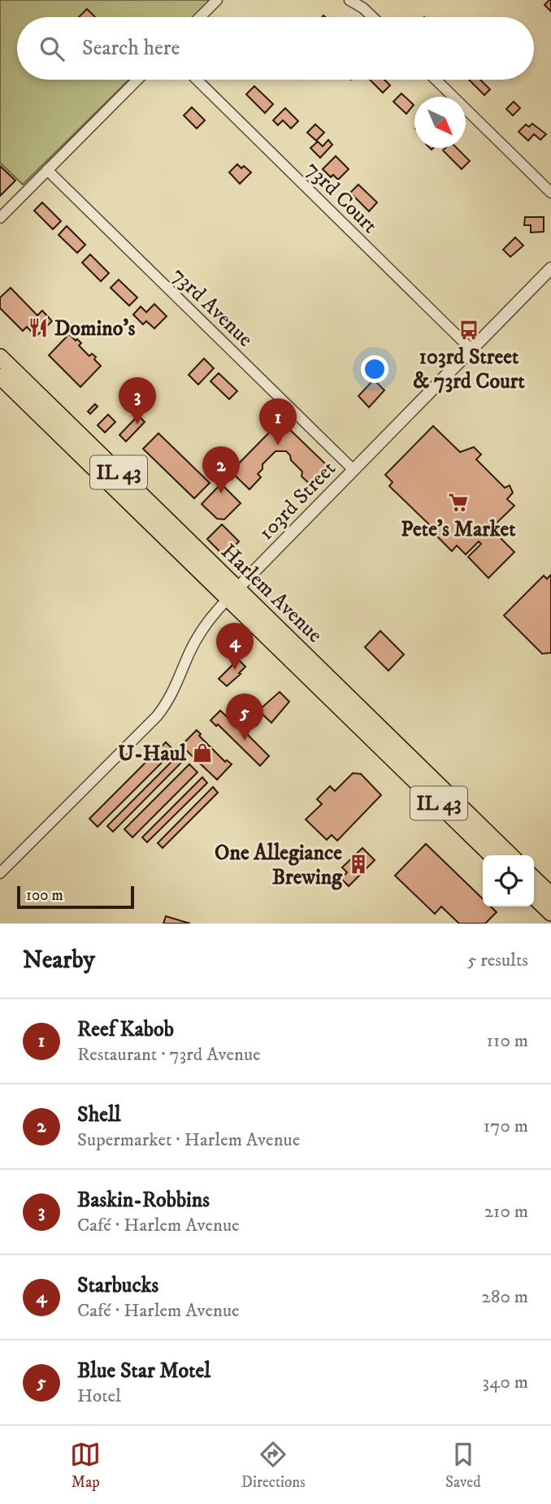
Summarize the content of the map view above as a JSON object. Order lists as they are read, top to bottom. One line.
{"streets":{"main road":["IL 43","Harlem Avenue"],"street":["73rd Court","73rd Avenue","103rd Street"]},"crossings":[["73rd Court","103rd Street"],["73rd Avenue","103rd Street"],["103rd Street","Harlem Avenue"]],"places":{"restaurant":["Domino's"],"bus stop":["103rd Street & 73rd Court"],"supermarket":["Pete's Market"],"shop":["U-Haul"],"building":["One Allegiance Brewing"]},"scale_bar":"100 m","north":"bottom right","page":{"search":"Search here","pins":["3","1","2","4","5"],"scale":"100 m","heading":["Nearby","5 results"],"list":[{"mark":"1","name":"Reef Kabob","note":"Restaurant · 73rd Avenue","value":"110 m"},{"mark":"2","name":"Shell","note":"Supermarket · Harlem Avenue","value":"170 m"},{"mark":"3","name":"Baskin-Robbins","note":"Café · Harlem Avenue","value":"210 m"},{"mark":"4","name":"Starbucks","note":"Café · Harlem Avenue","value":"280 m"},{"mark":"5","name":"Blue Star Motel","note":"Hotel","value":"340 m"}],"nav":["Map","Directions","Saved"]}}
